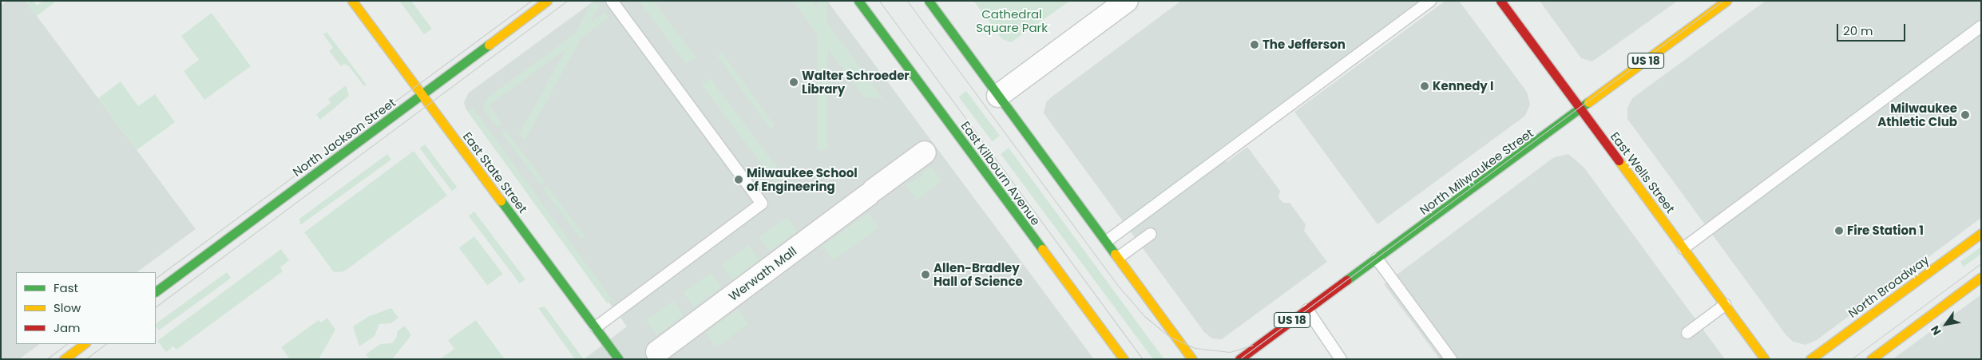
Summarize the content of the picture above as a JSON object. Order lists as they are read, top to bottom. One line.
{"streets":{"main road":["US 18","North Jackson Street","North Milwaukee Street","East State Street","East Wells Street","East Kilbourn Avenue","North Broadway"],"street":["Werwath Mall"]},"crossings":[["North Jackson Street","East State Street"],["North Milwaukee Street","East Wells Street"]],"parks":["Cathedral Square Park"],"places":["The Jefferson","Walter Schroeder Library","Kennedy I","Milwaukee Athletic Club","Milwaukee School of Engineering","Fire Station 1","Allen-Bradley Hall of Science"],"legend":["Fast","Slow","Jam"],"scale_bar":"20 m","north":"bottom left"}
